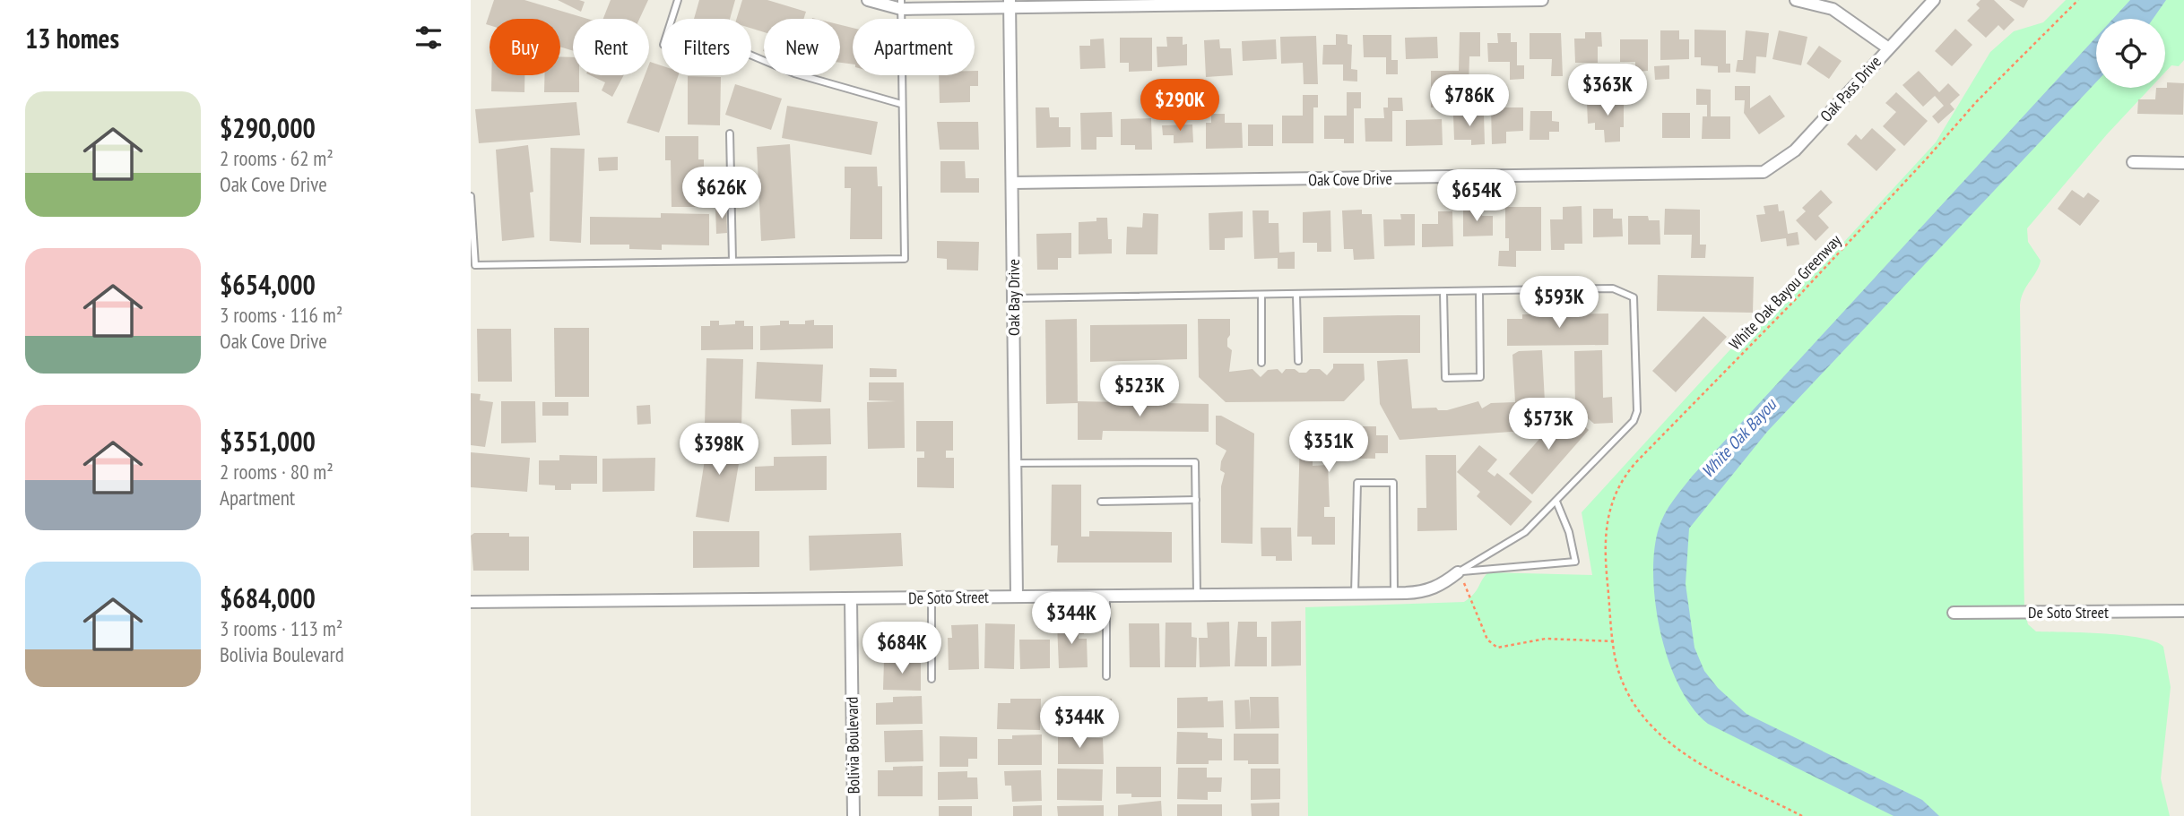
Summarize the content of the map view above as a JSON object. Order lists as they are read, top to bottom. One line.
{"streets":{"street":["Oak Pass Drive","Oak Cove Drive","Oak Bay Drive","De Soto Street","Bolivia Boulevard"],"path":["White Oak Bayou Greenway"]},"crossings":[["Oak Pass Drive","Oak Cove Drive"],["Oak Cove Drive","Oak Bay Drive"],["Oak Bay Drive","De Soto Street"],["De Soto Street","Bolivia Boulevard"]],"water":["White Oak Bayou"],"page":{"heading":"13 homes","chip":["Buy","Rent","Filters","New","Apartment"],"price":["$363K","$786K","$290K","$626K","$654K","$593K","$523K","$573K","$351K","$398K","$344K","$684K","$344K"],"list":[{"name":"$290,000","note":"2 rooms · 62 m² · Oak Cove Drive"},{"name":"$654,000","note":"3 rooms · 116 m² · Oak Cove Drive"},{"name":"$351,000","note":"2 rooms · 80 m² · Apartment"},{"name":"$684,000","note":"3 rooms · 113 m² · Bolivia Boulevard"}]}}
